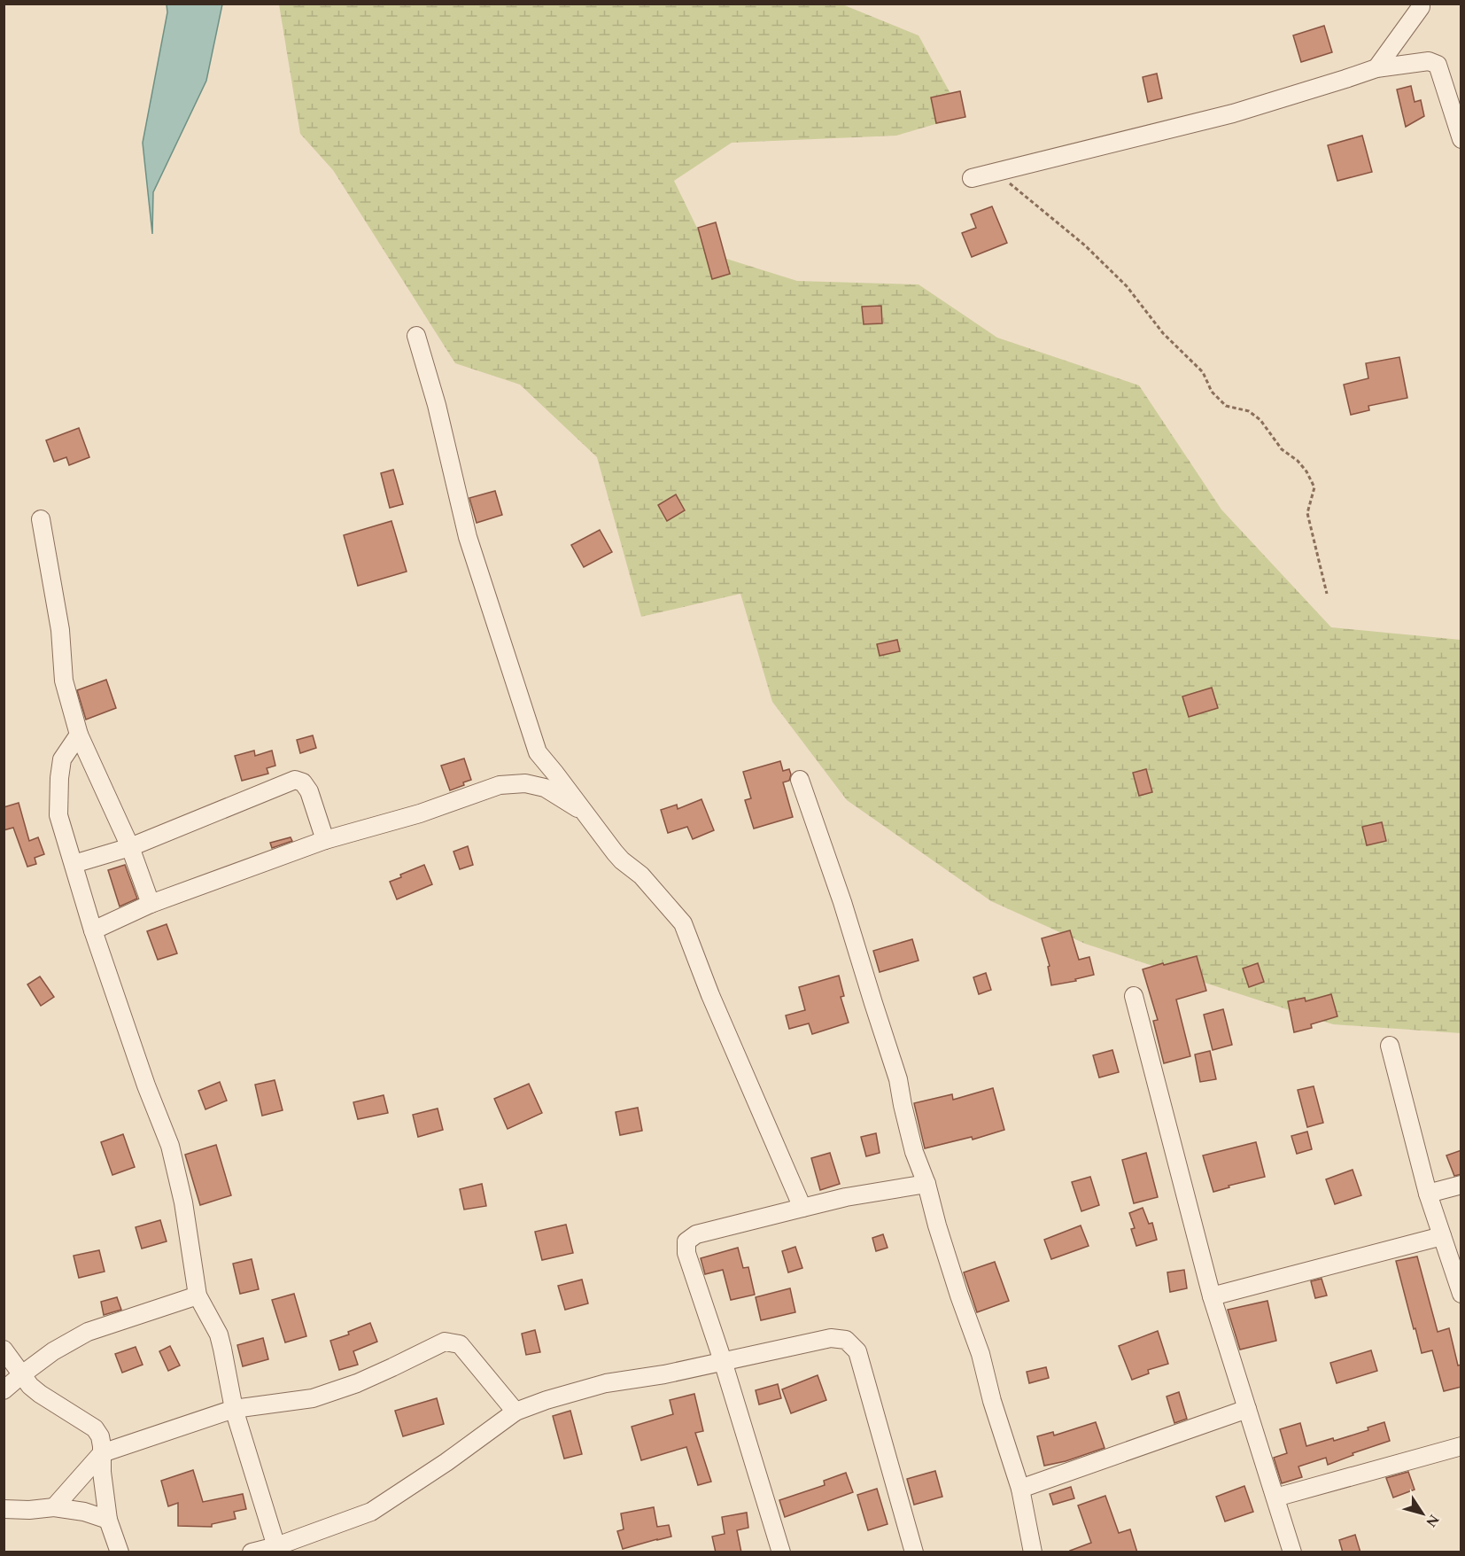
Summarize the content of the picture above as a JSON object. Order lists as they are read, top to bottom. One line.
{"north":"bottom right"}
